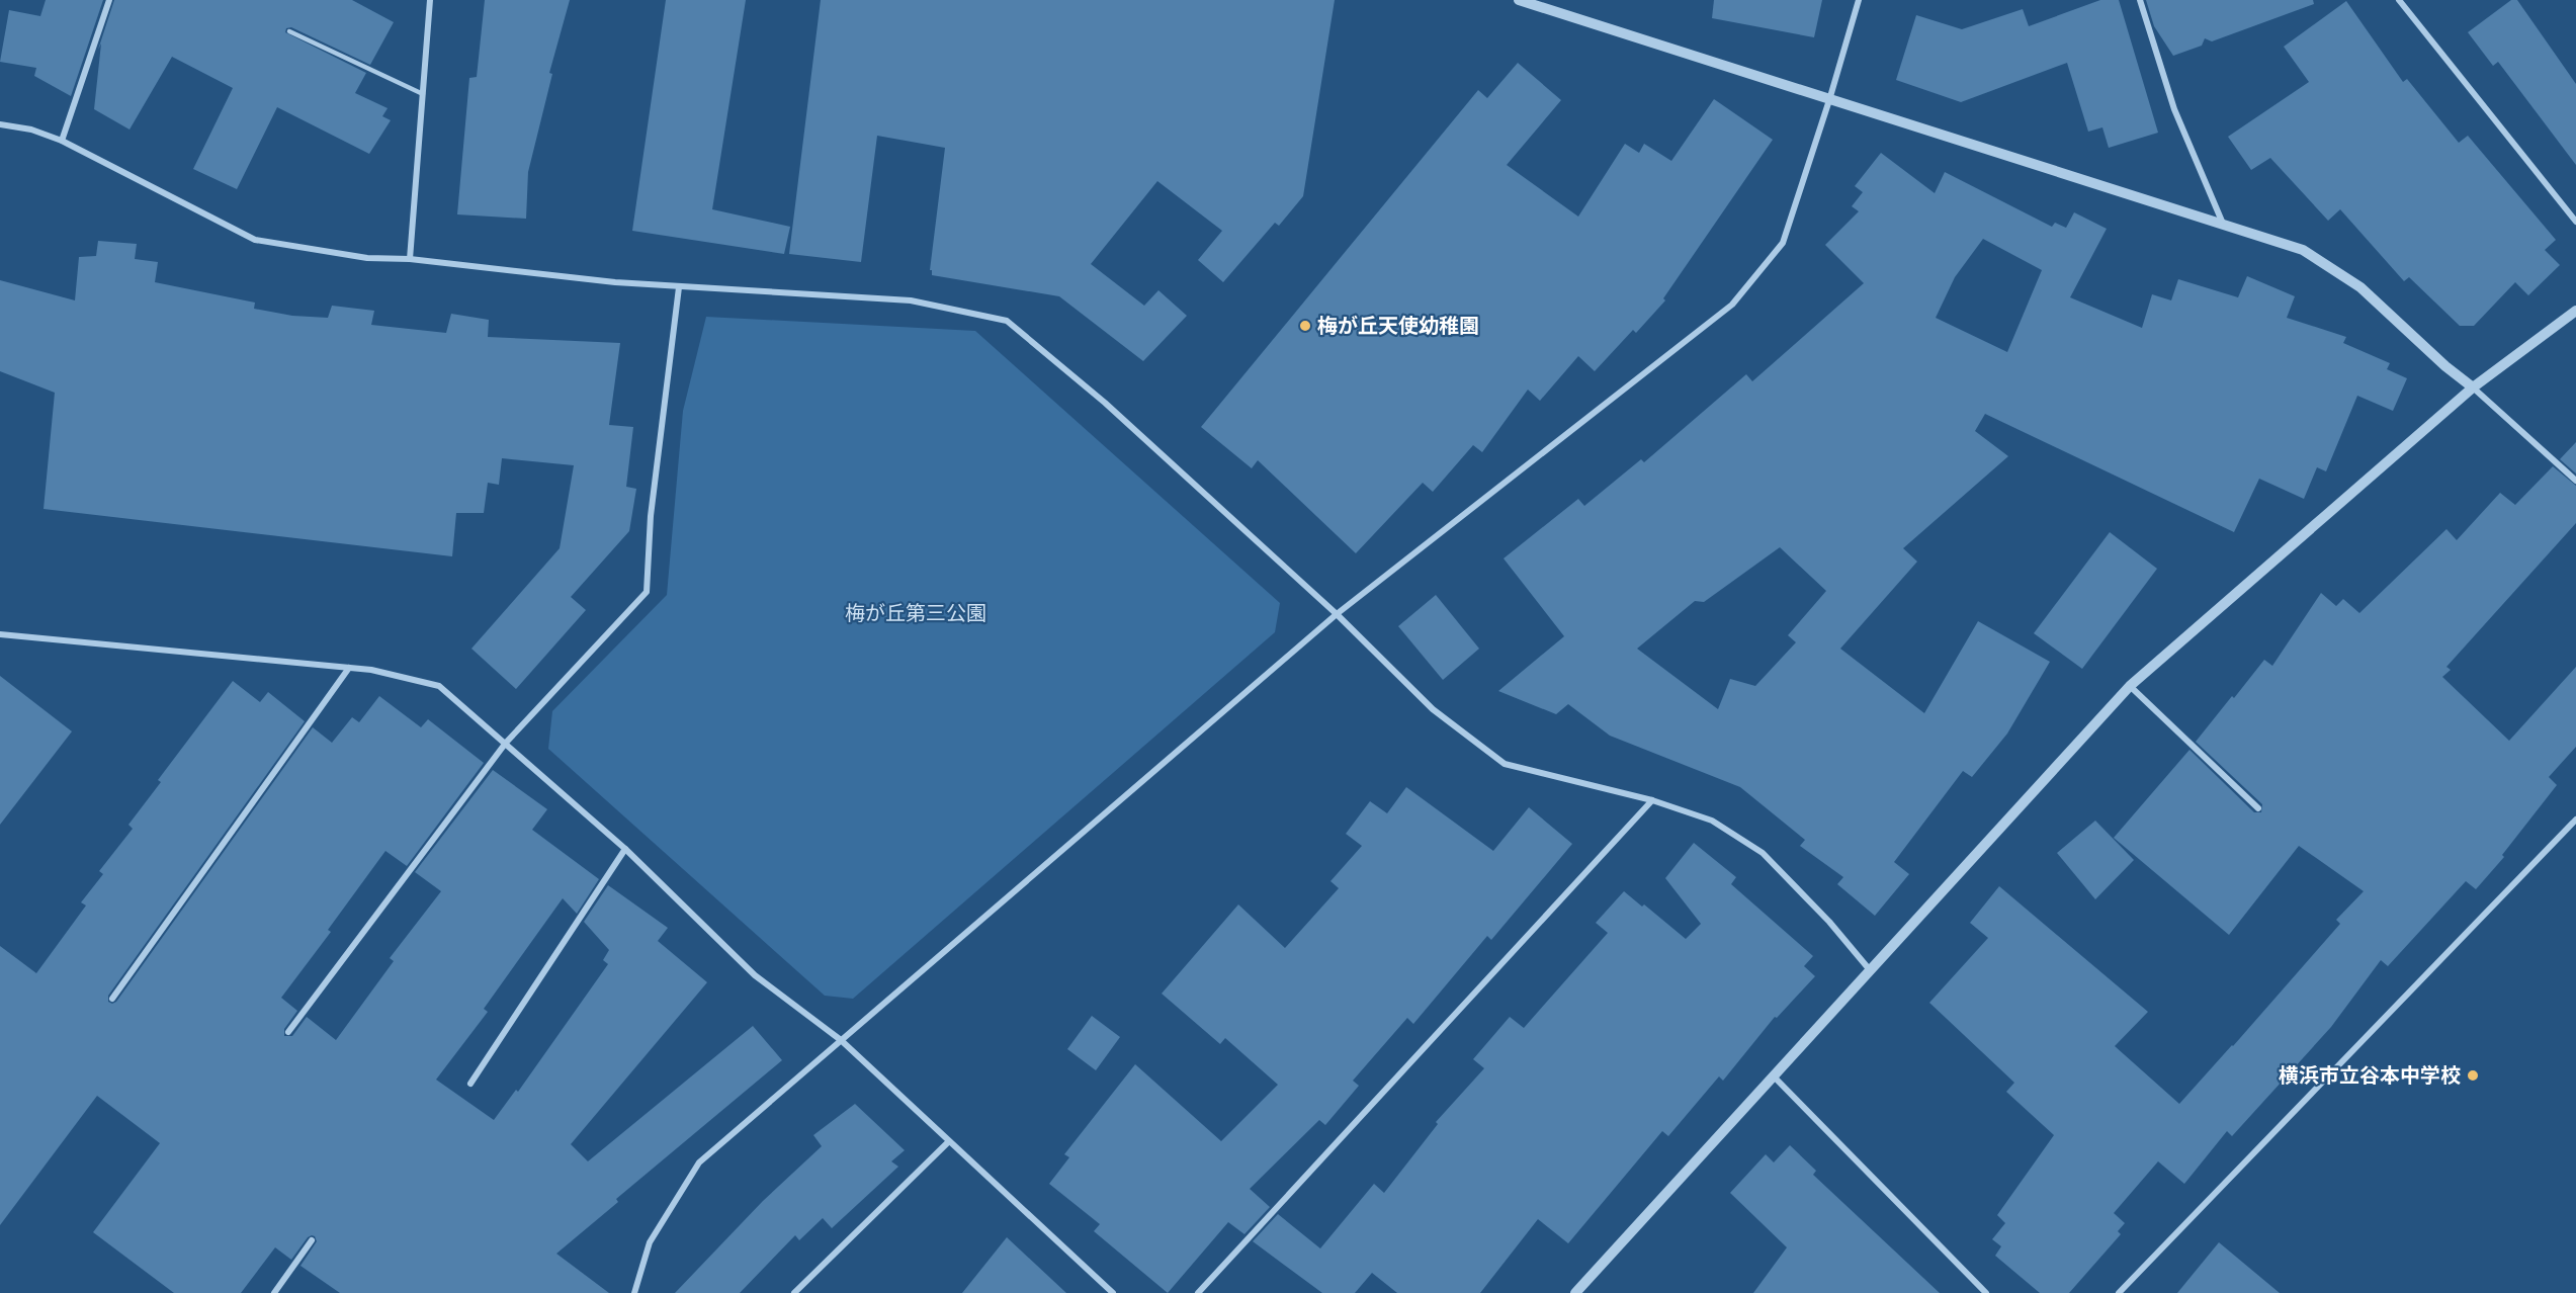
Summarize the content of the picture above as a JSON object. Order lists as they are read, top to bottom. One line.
{"parks":["梅が丘第三公園"],"places":["梅が丘天使幼稚園","横浜市立谷本中学校"]}
